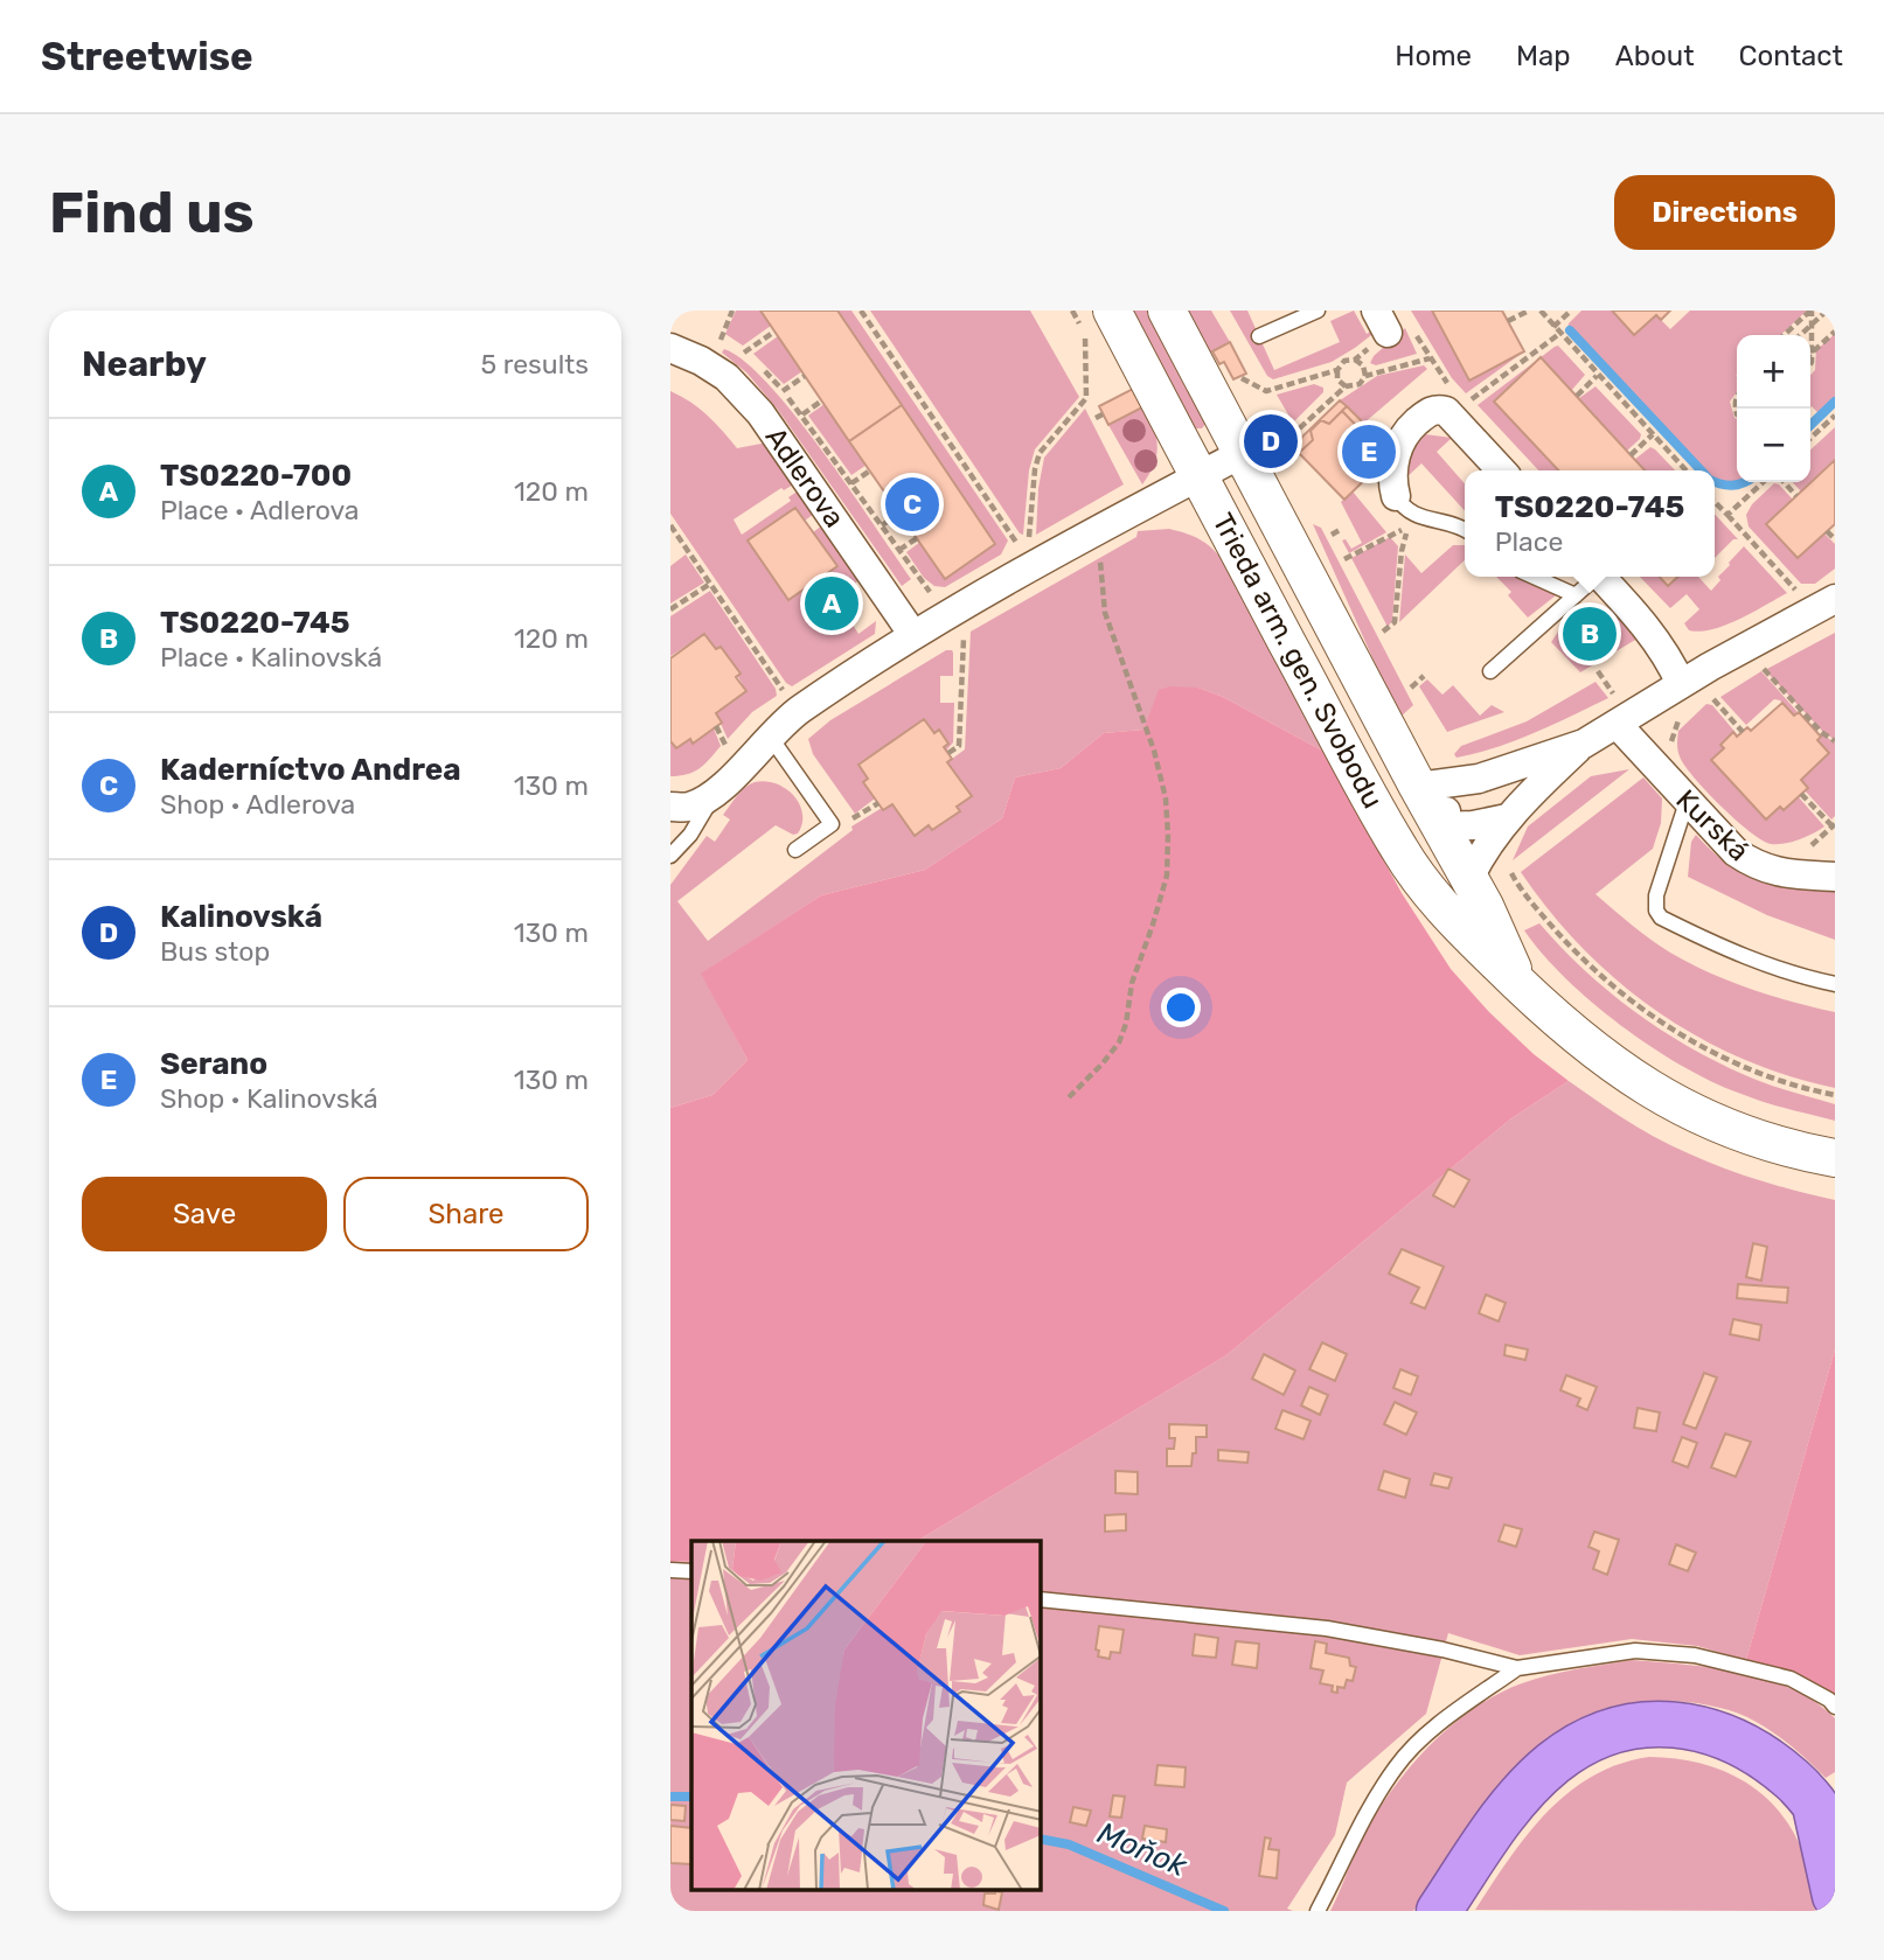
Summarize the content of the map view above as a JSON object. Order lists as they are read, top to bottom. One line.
{"streets":{"street":["Adlerova","Trieda arm. gen. Svobodu","Kurská"]},"water":["Moňok"],"page":{"header":"Streetwise","nav":["Home","Map","About","Contact"],"buttons":["Directions",["Save","Share"]],"title":"Find us","heading":["Nearby","5 results"],"map_buttons":["+","−"],"pins":["D","E","C","A","B"],"list":[{"mark":"A","name":"TS0220-700","note":"Place · Adlerova","value":"120 m"},{"mark":"B","name":"TS0220-745","note":"Place · Kalinovská","value":"120 m"},{"mark":"C","name":"Kaderníctvo Andrea","note":"Shop · Adlerova","value":"130 m"},{"mark":"D","name":"Kalinovská","note":"Bus stop","value":"130 m"},{"mark":"E","name":"Serano","note":"Shop · Kalinovská","value":"130 m"}],"popup":["TS0220-745","Place"]}}
